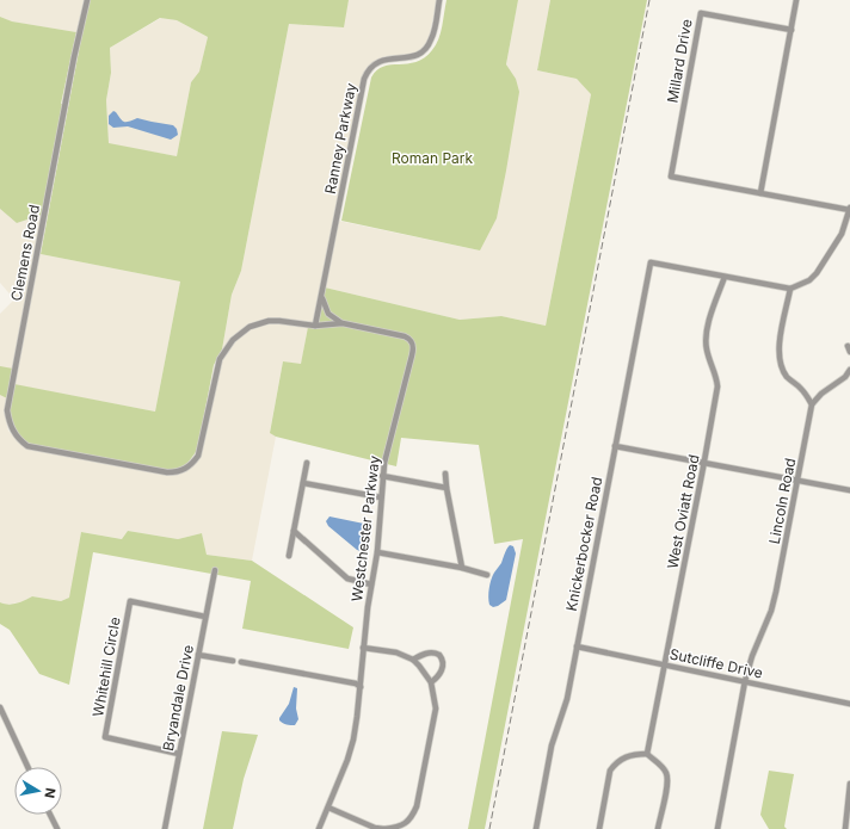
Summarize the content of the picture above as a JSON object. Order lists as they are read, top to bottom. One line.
{"streets":{"street":["Millard Drive","Ranney Parkway","Clemens Road","Lincoln Road","West Oviatt Road","Westchester Parkway","Knickerbocker Road","Sutcliffe Drive","Whitehill Circle","Bryandale Drive"]},"crossings":[["Ranney Parkway","Westchester Parkway"],["Clemens Road","Westchester Parkway"],["Lincoln Road","Sutcliffe Drive"],["West Oviatt Road","Knickerbocker Road"],["West Oviatt Road","Sutcliffe Drive"],["Knickerbocker Road","Sutcliffe Drive"],["Whitehill Circle","Bryandale Drive"]],"parks":["Roman Park"],"north":"right"}
